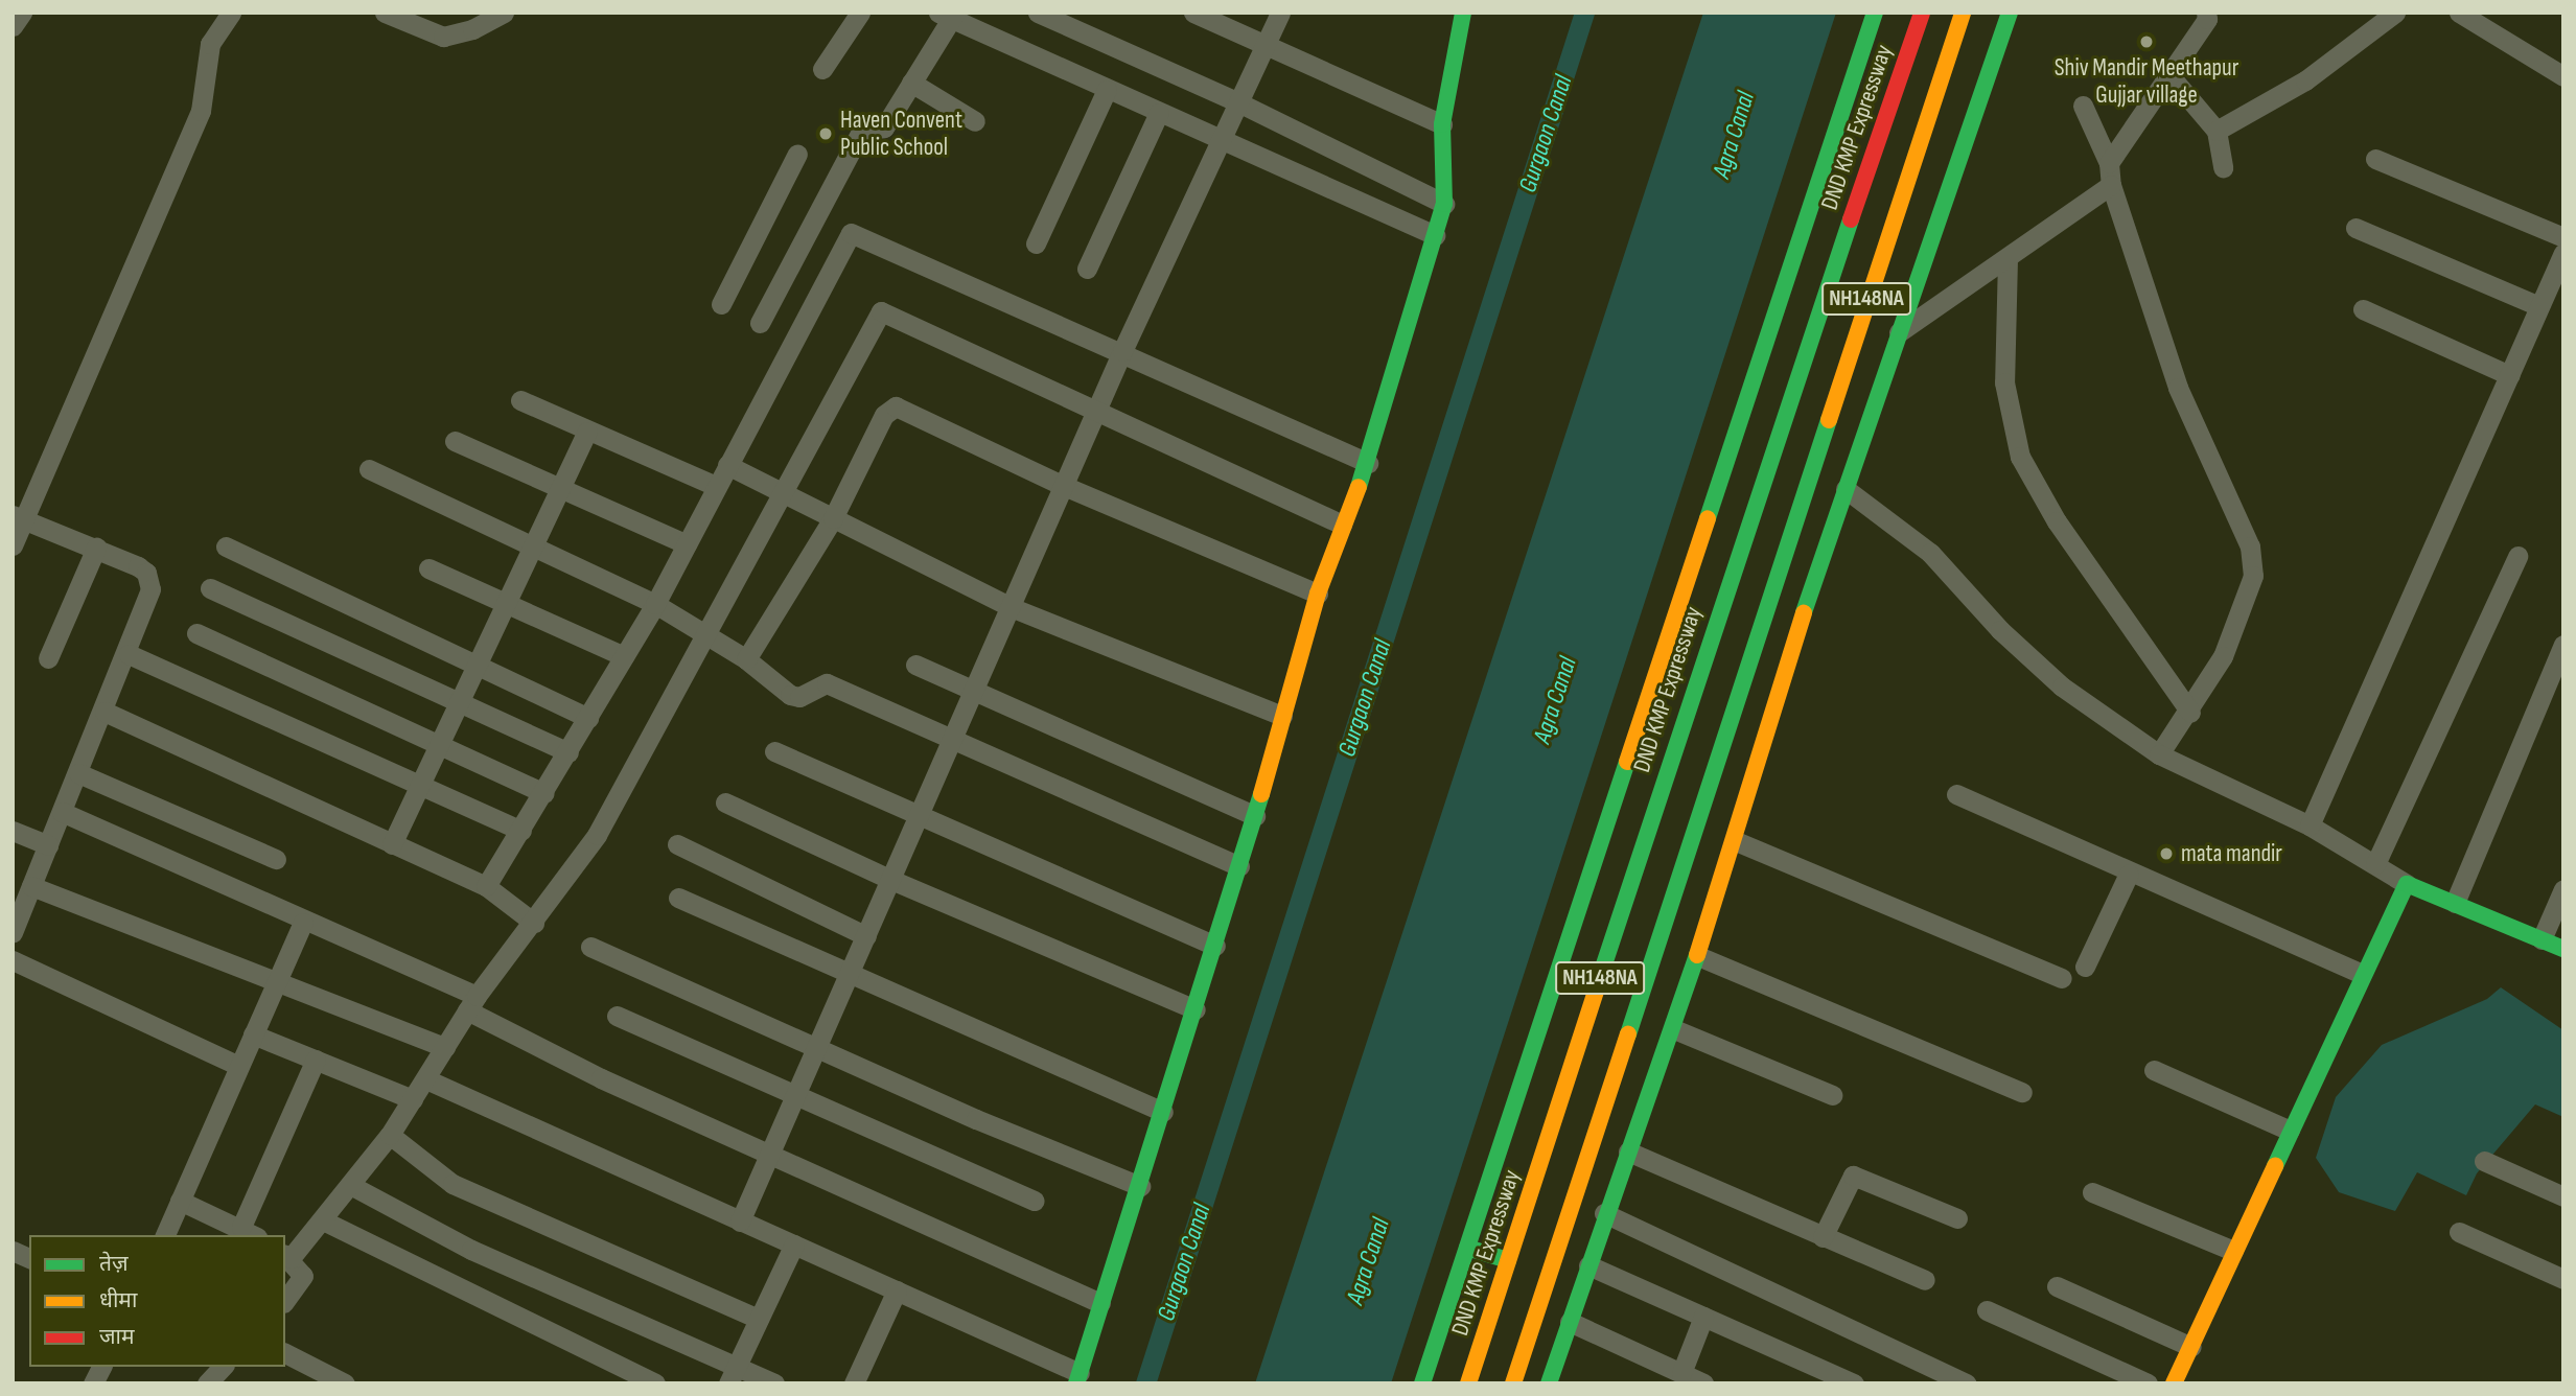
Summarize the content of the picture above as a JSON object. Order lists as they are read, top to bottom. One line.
{"streets":{"main road":["DND KMP Expressway","NH148NA"]},"water":["Gurgaon Canal","Agra Canal"],"places":["Shiv Mandir Meethapur Gujjar village","Haven Convent Public School","mata mandir"],"legend":["तेज़","धीमा","जाम"]}
